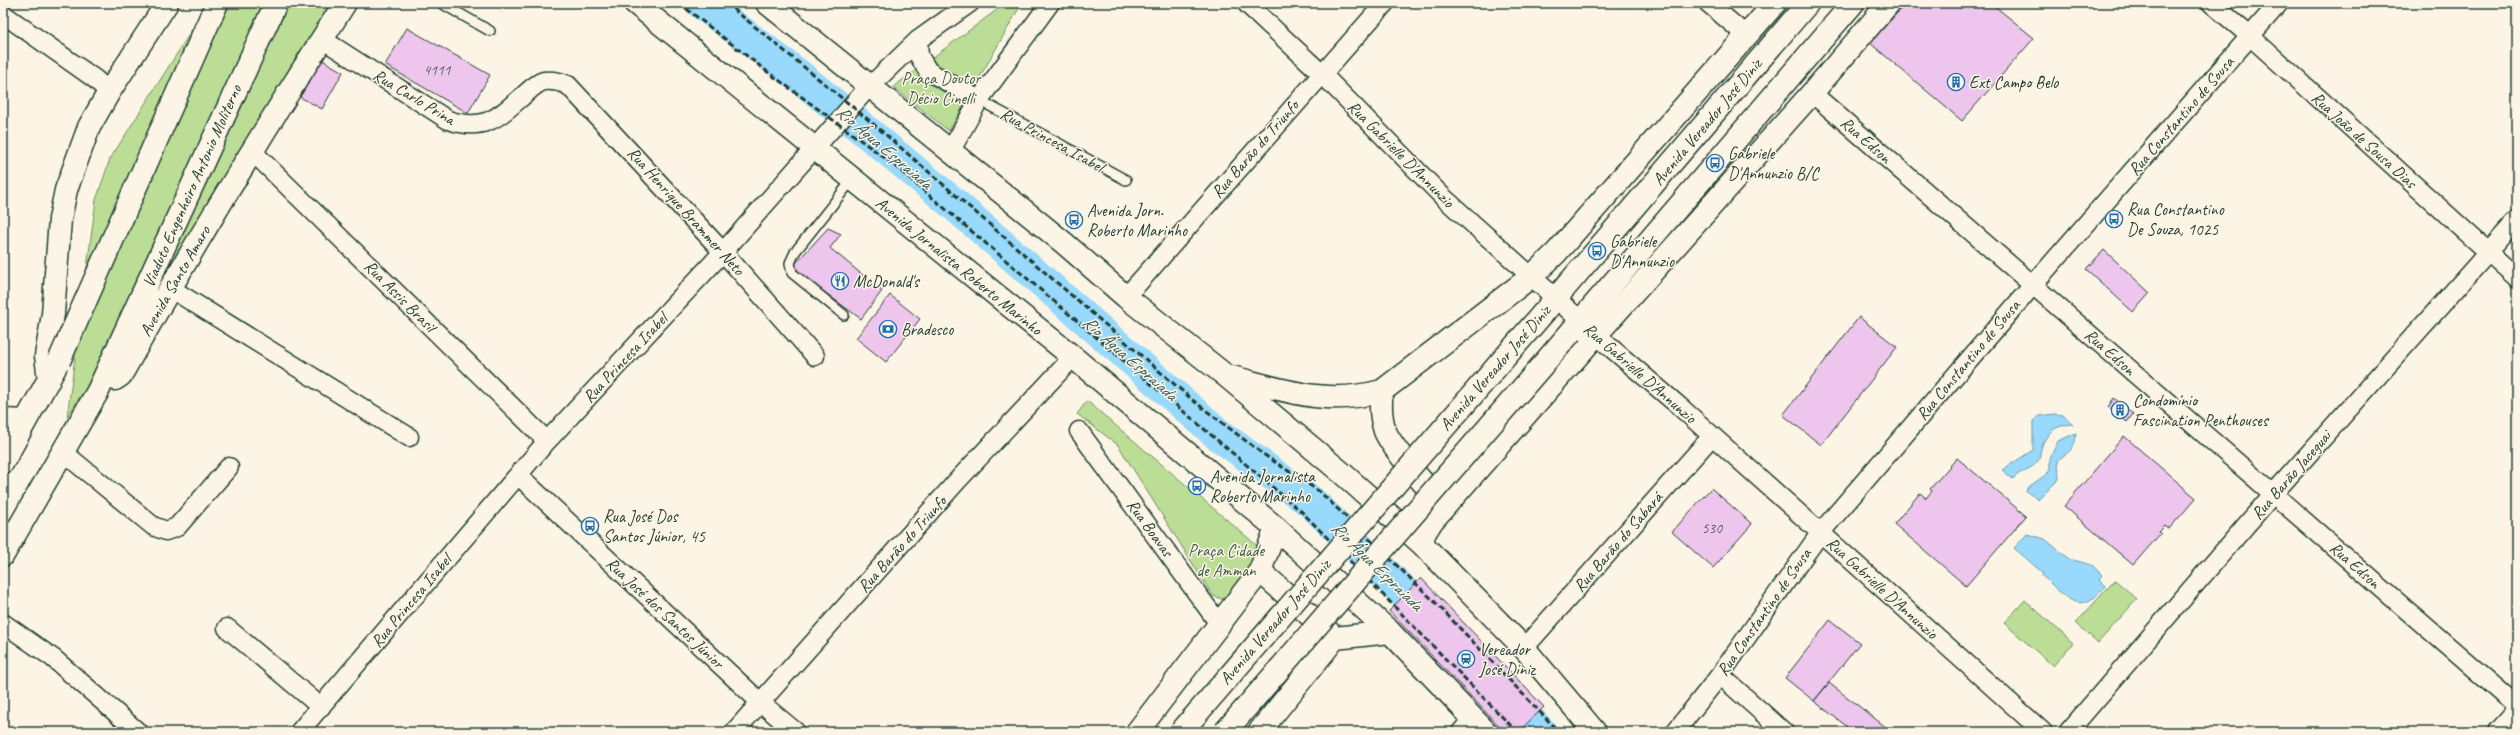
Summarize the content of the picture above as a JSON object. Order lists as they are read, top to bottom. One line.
{"streets":{"main road":["Avenida Vereador José Diniz","Viaduto Engenheiro Antonio Moliterno","Avenida Jornalista Roberto Marinho","Avenida Santo Amaro"],"street":["Rua Carlo Prina","Rua Constantino de Sousa","Rua Princesa Isabel","Rua Edson","Rua João de Sousa Dias","Rua Barão do Triunfo","Rua Gabrielle D'Annunzio","Rua Henrique Brammer Neto","Rua Assis Brasil","Rua Barão Jaceguai","Rua Boavas","Rua Barão do Sabará","Rua José dos Santos Júnior"]},"crossings":[["Rua Carlo Prina","Rua Henrique Brammer Neto"],["Rua Carlo Prina","Avenida Santo Amaro"],["Rua Constantino de Sousa","Rua Edson"],["Rua Constantino de Sousa","Rua João de Sousa Dias"],["Rua Constantino de Sousa","Rua Gabrielle D'Annunzio"],["Avenida Vereador José Diniz","Rua Edson"],["Avenida Vereador José Diniz","Rua Gabrielle D'Annunzio"],["Rua Princesa Isabel","Rua Henrique Brammer Neto"],["Rua Princesa Isabel","Avenida Jornalista Roberto Marinho"],["Rua Princesa Isabel","Rua Assis Brasil"],["Rua Princesa Isabel","Rua José dos Santos Júnior"],["Rua Edson","Rua Barão Jaceguai"],["Rua João de Sousa Dias","Rua Barão Jaceguai"],["Rua Barão do Triunfo","Rua Gabrielle D'Annunzio"],["Rua Barão do Triunfo","Avenida Jornalista Roberto Marinho"],["Rua Barão do Triunfo","Rua José dos Santos Júnior"],["Rua Gabrielle D'Annunzio","Rua Barão do Sabará"],["Viaduto Engenheiro Antonio Moliterno","Avenida Santo Amaro"],["Avenida Santo Amaro","Rua Assis Brasil"]],"water":["Rio Água Espraiada"],"parks":["Praça Doutor Décio Cinelli","Praça Cidade de Amman"],"places":{"building":["Ext Campo Belo","Condomínio Fascination Penthouses"],"bus stop":["Gabriele D'Annunzio B/C","Rua Constantino De Souza, 1025","Avenida Jorn. Roberto Marinho","Gabriele D'Annunzio","Avenida Jornalista Roberto Marinho","Rua José Dos Santos Júnior, 45"],"restaurant":["McDonald's"],"bank":["Bradesco"],"station":["Vereador José Diniz"]},"house_numbers":["4111","530"]}
